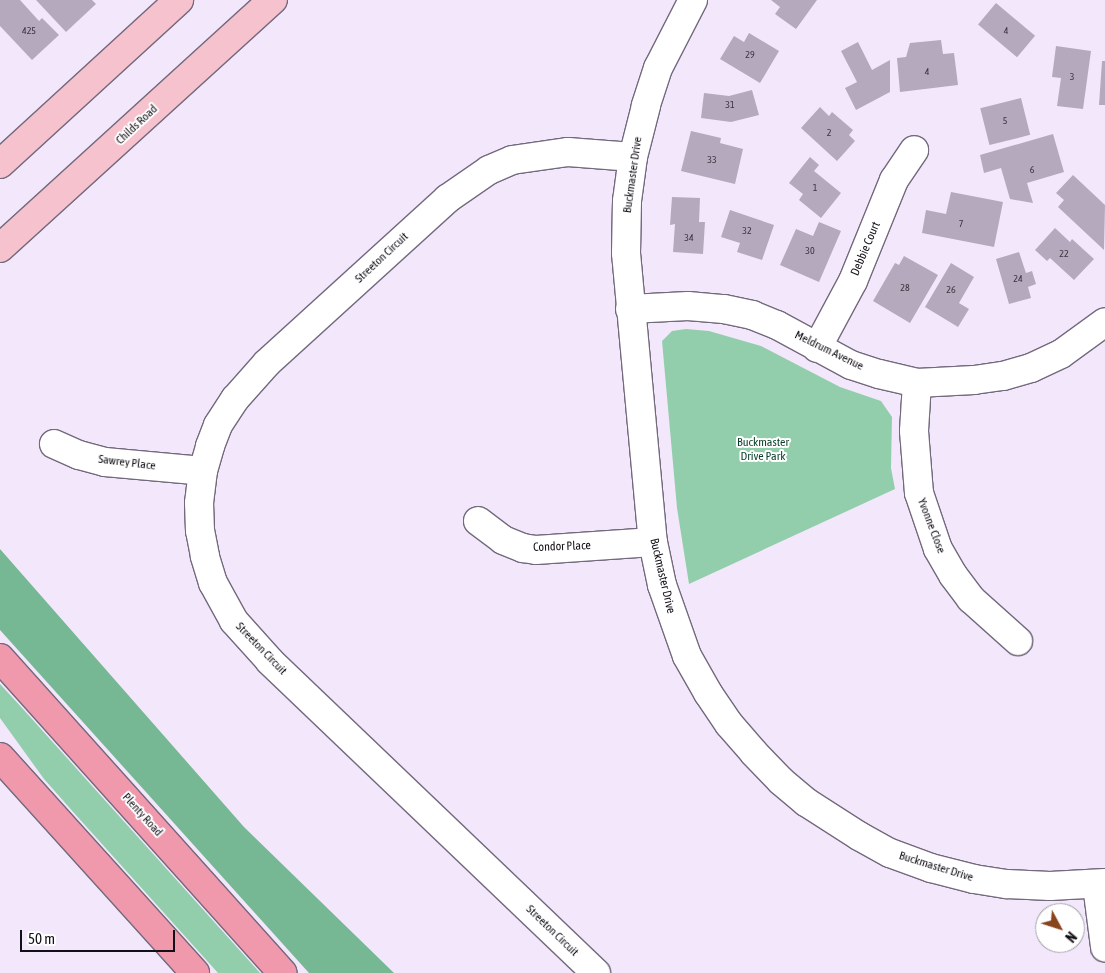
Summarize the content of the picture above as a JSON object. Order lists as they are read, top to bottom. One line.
{"streets":{"highway":["Plenty Road"],"main road":["Childs Road"],"street":["Buckmaster Drive","Debbie Court","Streeton Circuit","Meldrum Avenue","Sawrey Place","Yvonne Close","Condor Place"]},"crossings":[["Buckmaster Drive","Streeton Circuit"],["Buckmaster Drive","Meldrum Avenue"],["Buckmaster Drive","Condor Place"],["Debbie Court","Meldrum Avenue"],["Streeton Circuit","Sawrey Place"],["Meldrum Avenue","Yvonne Close"]],"parks":["Buckmaster Drive Park"],"house_numbers":["425","4","29","4","3","31","5","2","33","6","1","7","32","34","30","22","24","28","26"],"scale_bar":"50 m","north":"bottom right"}
